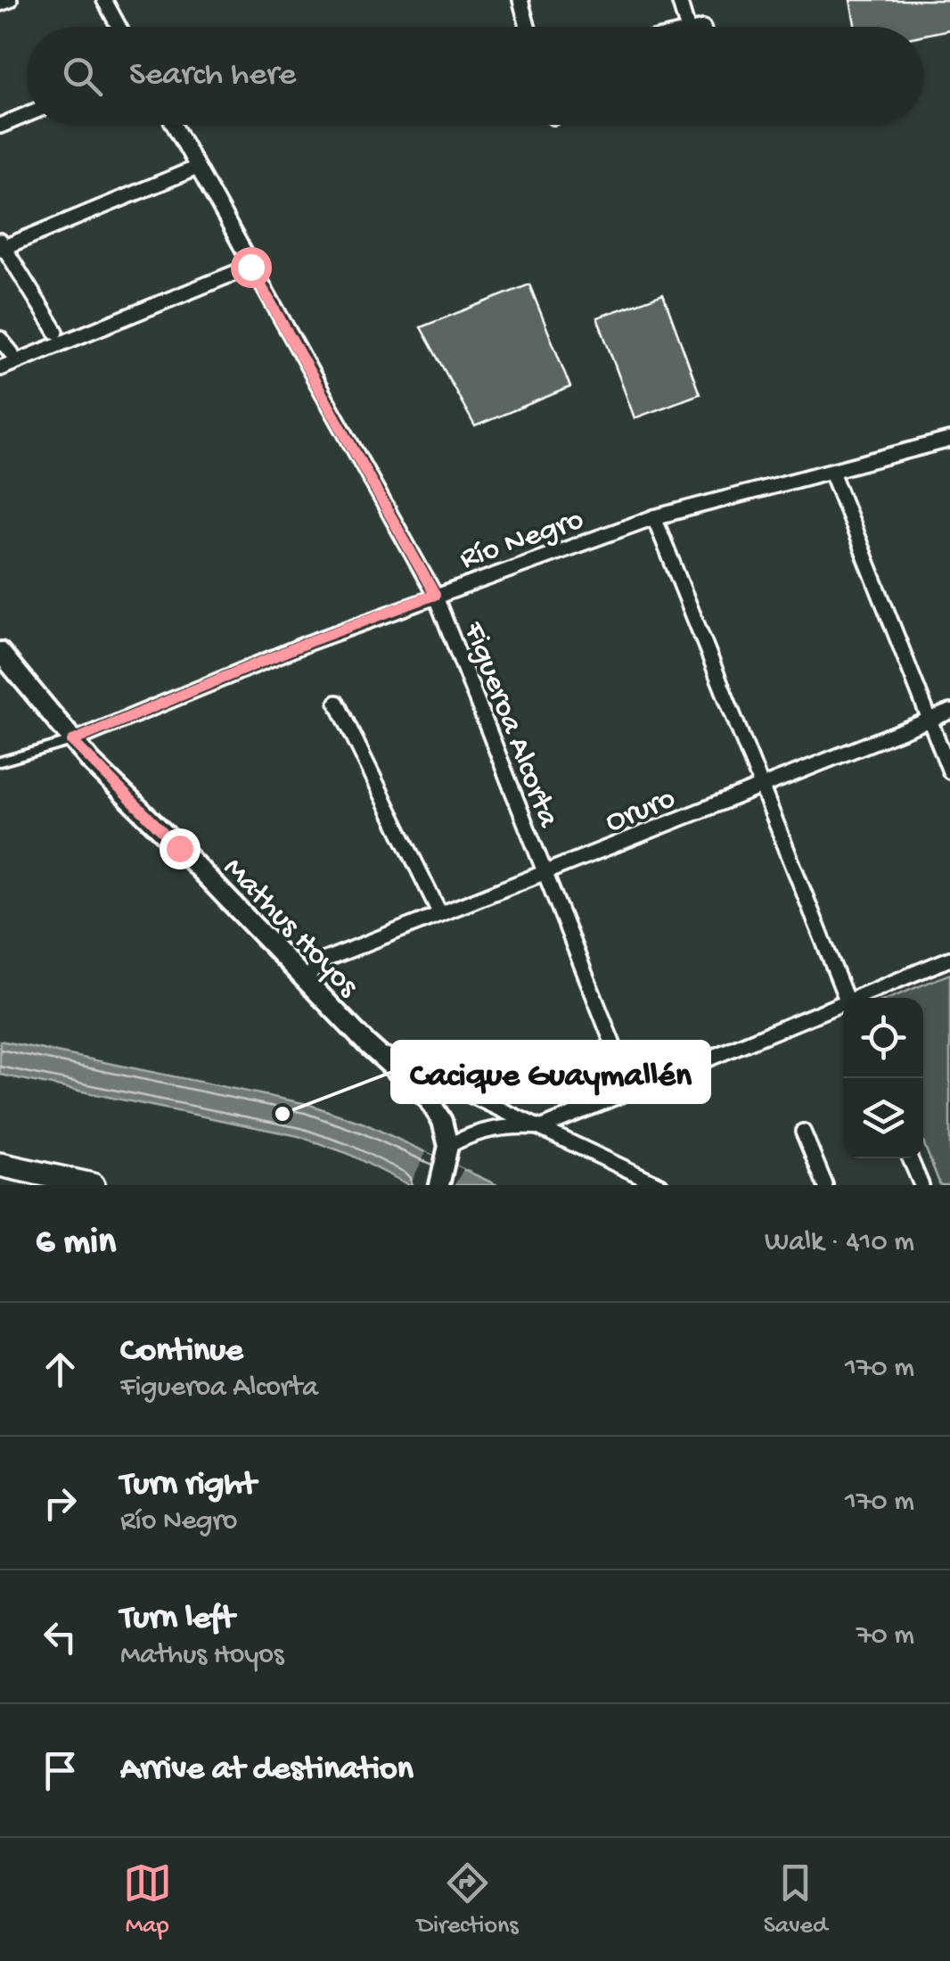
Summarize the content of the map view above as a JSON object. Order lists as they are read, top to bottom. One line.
{"streets":{"main road":["Mathus Hoyos"],"street":["Río Negro","Figueroa Alcorta","Oruro"]},"crossings":[["Río Negro","Figueroa Alcorta"],["Río Negro","Mathus Hoyos"],["Figueroa Alcorta","Oruro"],["Oruro","Mathus Hoyos"]],"places":["Cacique Guaymallén"],"page":{"search":"Search here","heading":["6 min","Walk · 410 m"],"list":[["Continue","Figueroa Alcorta","170 m"],["Turn right","Río Negro","170 m"],["Turn left","Mathus Hoyos","70 m"],"Arrive at destination"],"nav":["Map","Directions","Saved"]}}
